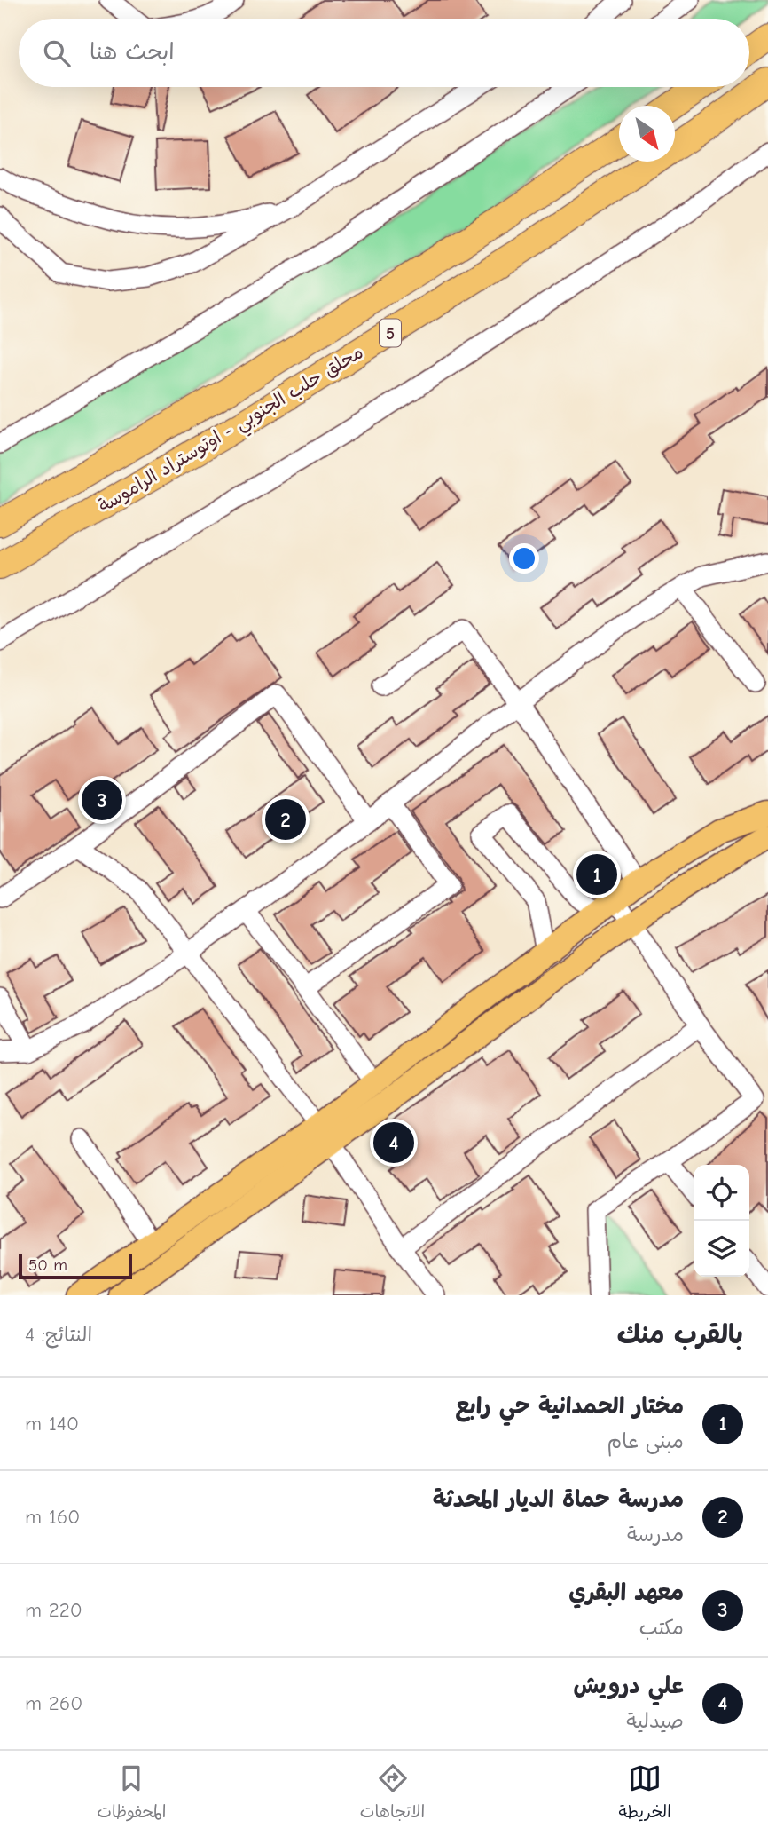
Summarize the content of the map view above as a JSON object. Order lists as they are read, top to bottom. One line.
{"streets":{"highway":["5","محلق حلب الجنوبي - اوتوستراد الراموسة"]},"scale_bar":"50 m","north":"bottom right","page":{"search":"ابحث هنا","pins":["3","2","1","4"],"scale":"50 m","heading":["بالقرب منك","النتائج: 4"],"list":[{"mark":"1","name":"مختار الحمدانية حي رابع","note":"مبنى عام","value":"140 m"},{"mark":"2","name":"مدرسة حماة الديار المحدثة","note":"مدرسة","value":"160 m"},{"mark":"3","name":"معهد البقري","note":"مكتب","value":"220 m"},{"mark":"4","name":"علي درويش","note":"صيدلية","value":"260 m"}],"nav":["الخريطة","الاتجاهات","المحفوظات"]}}
